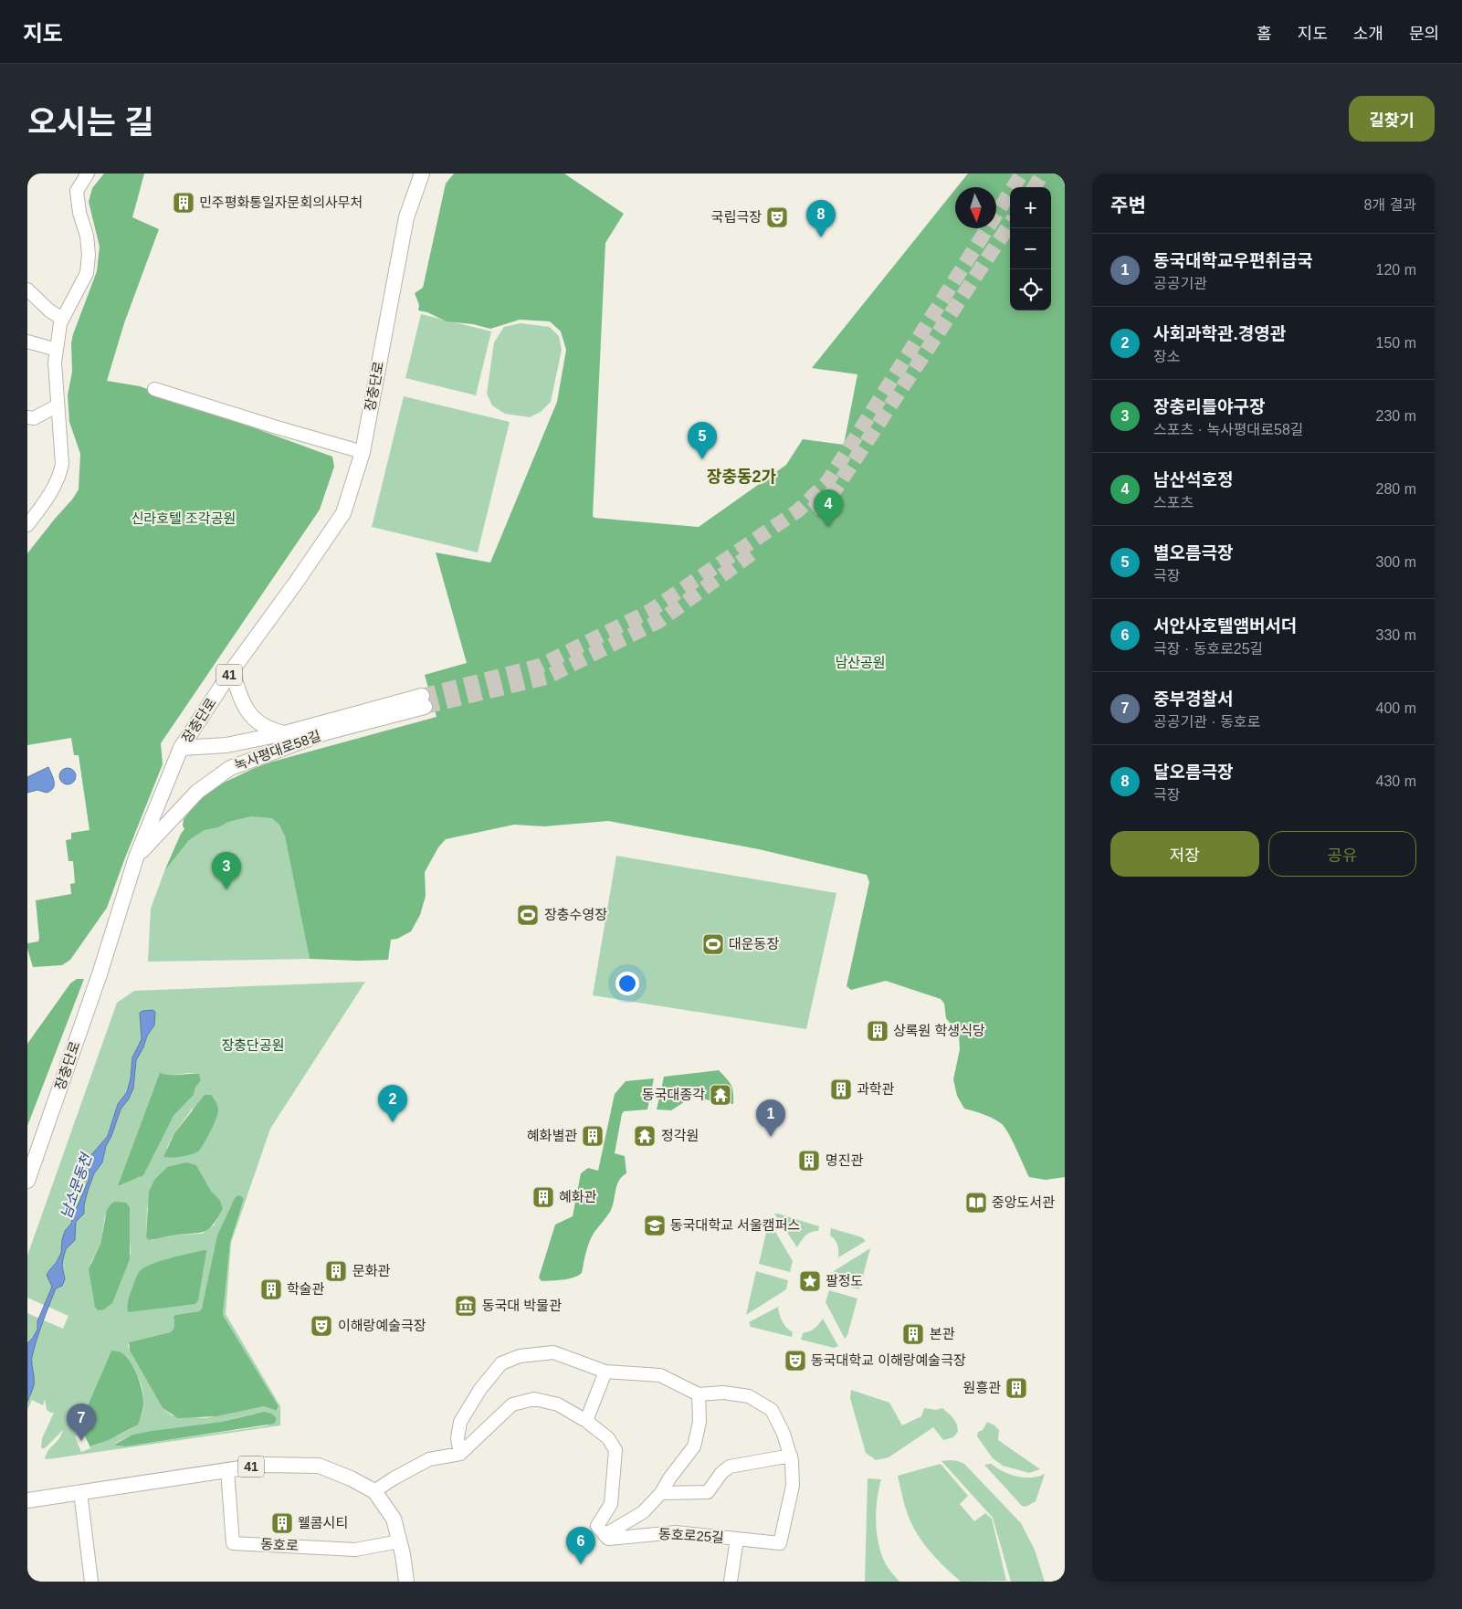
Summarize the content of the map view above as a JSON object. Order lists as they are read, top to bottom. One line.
{"streets":{"main road":["장충단로","41","녹사평대로58길"],"street":["동호로25길","동호로"]},"crossings":[["장충단로","녹사평대로58길"],["41","동호로"]],"districts":["장충동2가"],"water":["남소문동천"],"parks":["신라호텔 조각공원","남산공원","장충단공원"],"places":{"building":["민주평화통일자문회의사무처","상록원 학생식당","과학관","혜화별관","명진관","혜화관","문화관","학술관","본관","원흥관","웰콤시티"],"theatre":["국립극장","이해랑예술극장","동국대학교 이해랑예술극장"],"sports":["장충수영장","대운동장"],"temple":["동국대종각","정각원"],"library":["중앙도서관"],"school or university":["동국대학교 서울캠퍼스"],"place":["팔정도"],"museum":["동국대 박물관"]},"north":"bottom","page":{"header":"지도","nav":["홈","지도","소개","문의"],"title":"오시는 길","buttons":["길찾기",["저장","공유"]],"heading":["주변","8개 결과"],"map_buttons":["+","−"],"pins":["8","5","4","3","2","1","7","6"],"list":[{"mark":"1","name":"동국대학교우편취급국","note":"공공기관","value":"120 m"},{"mark":"2","name":"사회과학관.경영관","note":"장소","value":"150 m"},{"mark":"3","name":"장충리틀야구장","note":"스포츠 · 녹사평대로58길","value":"230 m"},{"mark":"4","name":"남산석호정","note":"스포츠","value":"280 m"},{"mark":"5","name":"별오름극장","note":"극장","value":"300 m"},{"mark":"6","name":"서안사호텔앰버서더","note":"극장 · 동호로25길","value":"330 m"},{"mark":"7","name":"중부경찰서","note":"공공기관 · 동호로","value":"400 m"},{"mark":"8","name":"달오름극장","note":"극장","value":"430 m"}]}}
